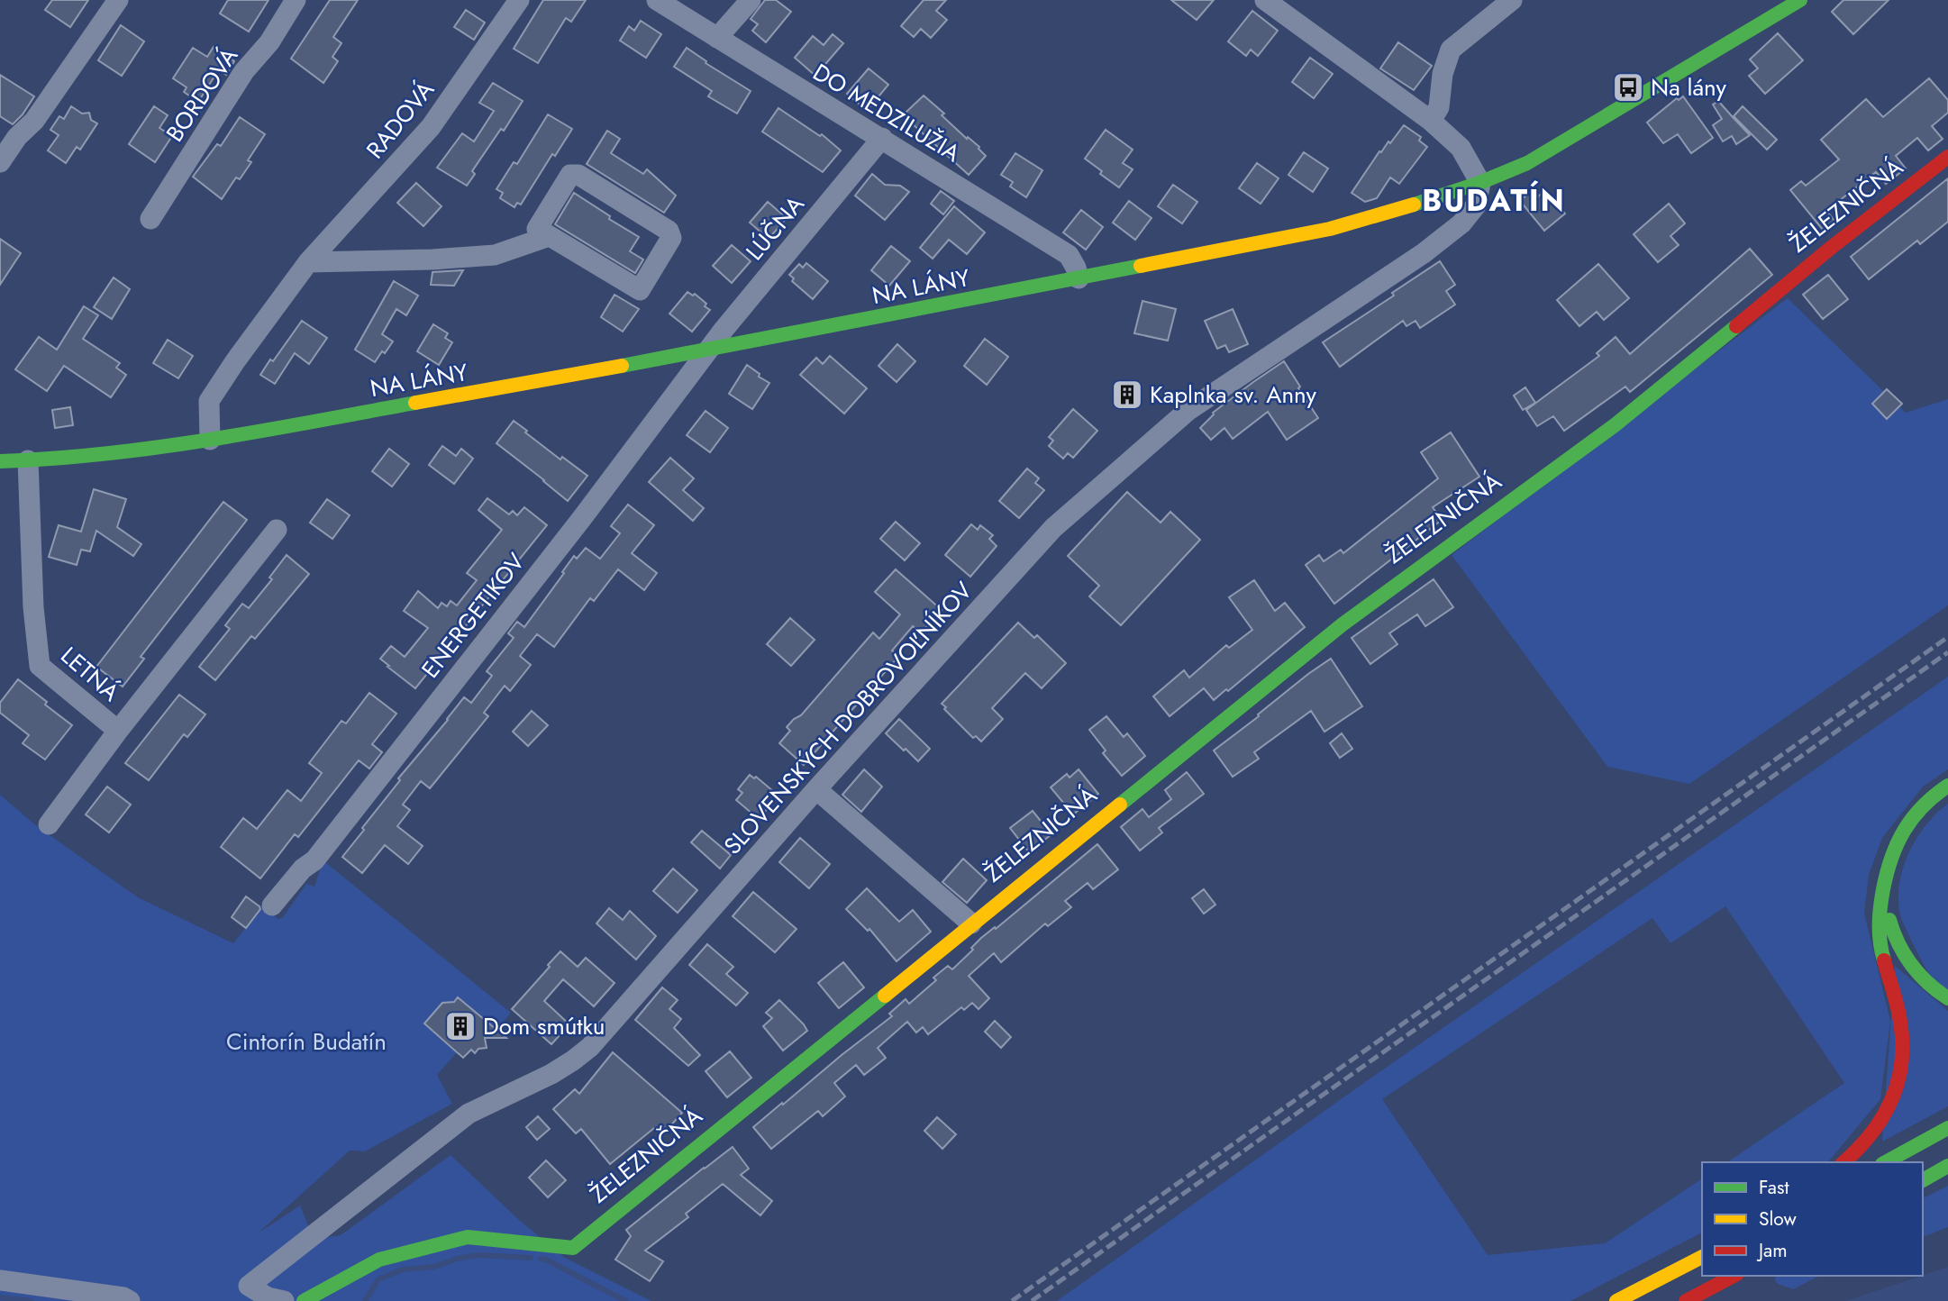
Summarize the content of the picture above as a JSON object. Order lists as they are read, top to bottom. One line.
{"streets":{"street":["BORDOVÁ","DO MEDZILUŽIA","RADOVÁ","ŽELEZNIČNÁ","LÚČNA","NA LÁNY","ENERGETIKOV","LETNÁ","SLOVENSKÝCH DOBROVOĽNÍKOV"]},"crossings":[["DO MEDZILUŽIA","LÚČNA"],["DO MEDZILUŽIA","NA LÁNY"],["RADOVÁ","NA LÁNY"],["LÚČNA","NA LÁNY"],["LÚČNA","ENERGETIKOV"],["NA LÁNY","ENERGETIKOV"],["NA LÁNY","LETNÁ"],["NA LÁNY","SLOVENSKÝCH DOBROVOĽNÍKOV"]],"districts":["BUDATÍN"],"parks":["Cintorín Budatín"],"places":{"bus stop":["Na lány"],"building":["Kaplnka sv. Anny","Dom smútku"]},"legend":["Fast","Slow","Jam"]}
